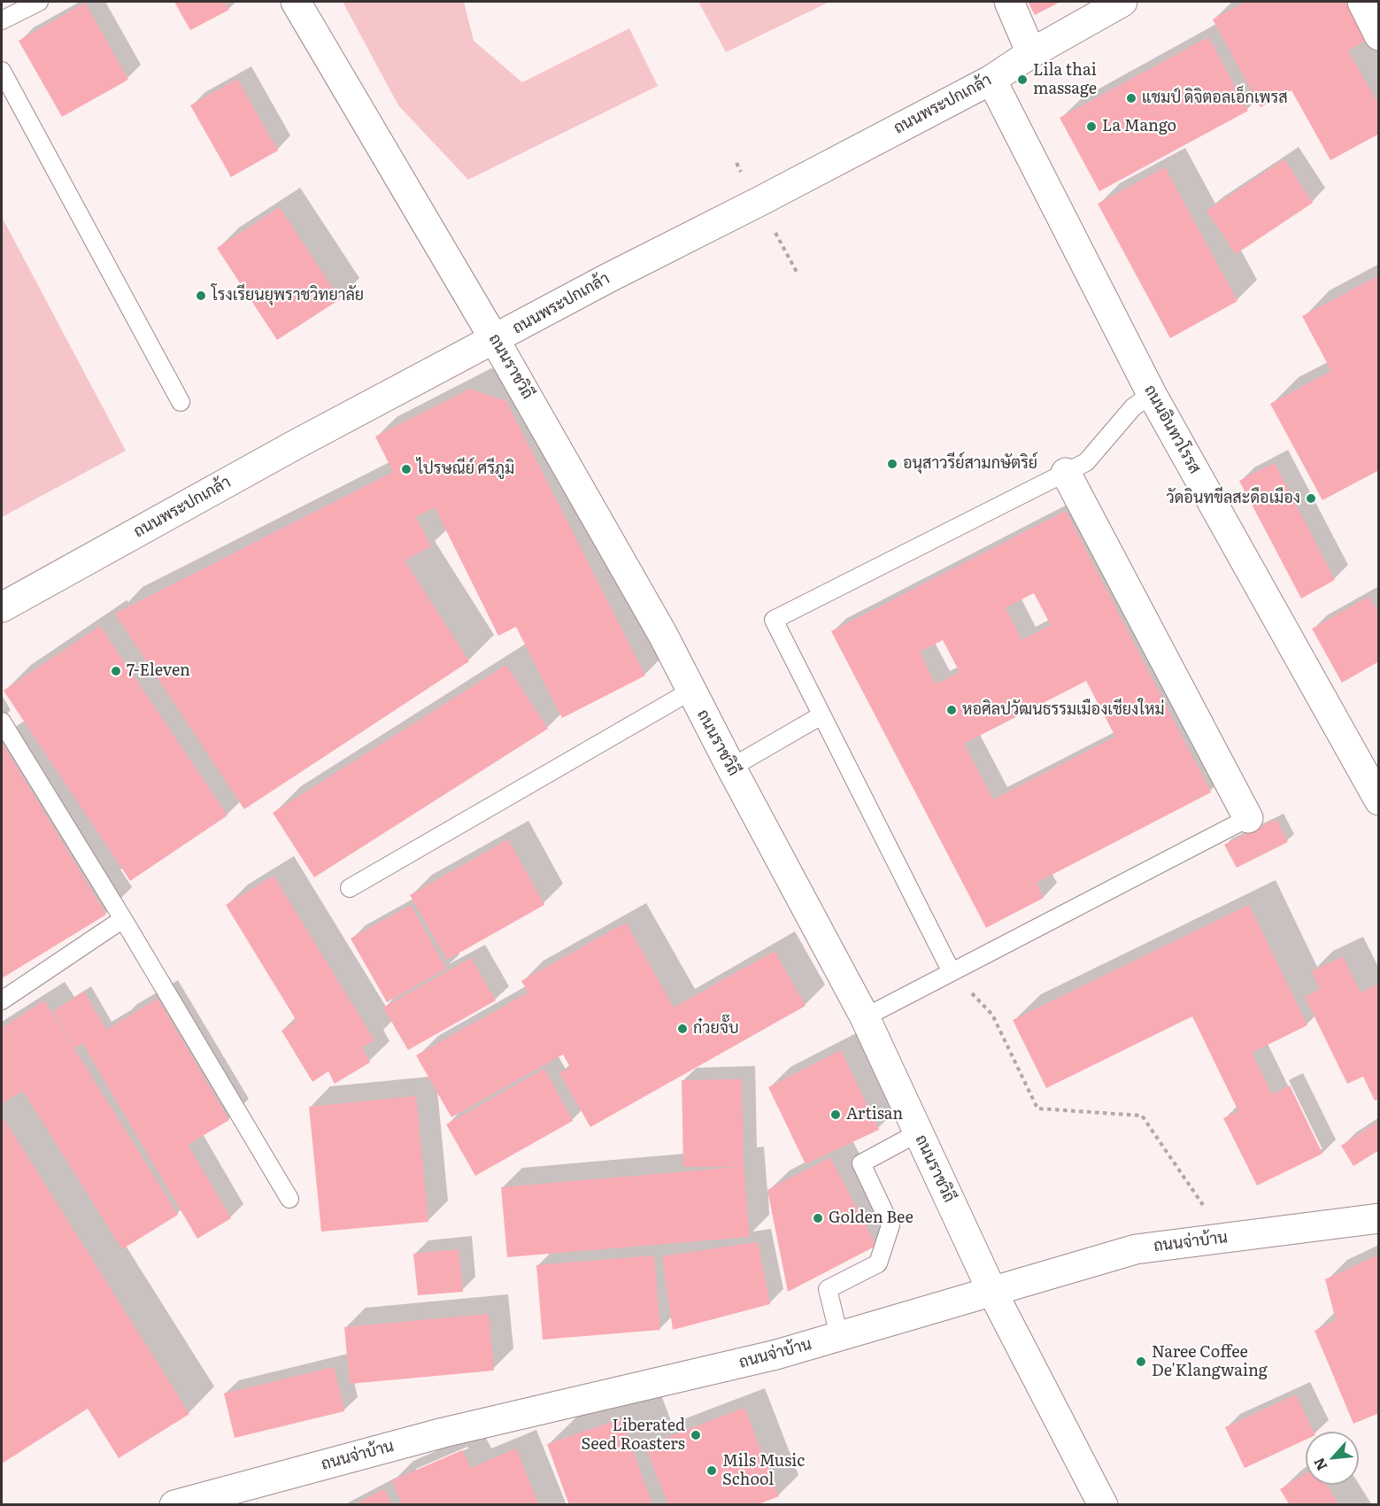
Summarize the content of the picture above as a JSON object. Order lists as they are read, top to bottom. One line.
{"streets":{"street":["ถนนพระปกเกล้า","ถนนราชวิถี","ถนนอินทวโรรส","ถนนจ่าบ้าน"]},"crossings":[["ถนนพระปกเกล้า","ถนนราชวิถี"],["ถนนพระปกเกล้า","ถนนอินทวโรรส"],["ถนนราชวิถี","ถนนจ่าบ้าน"]],"places":["Lila thai massage","แชมป์ ดิจิตอลเอ็กเพรส","La Mango","โรงเรียนยุพราชวิทยาลัย","อนุสาวรีย์สามกษัตริย์","ไปรษณีย์ ศรีภูมิ","วัดอินทขีลสะดือเมือง","7-Eleven","หอศิลปวัฒนธรรมเมืองเชียงใหม่","ก๋วยจั๊บ","Artisan","Golden Bee","Naree Coffee De'Klangwaing","Liberated Seed Roasters","Mils Music School"],"north":"bottom left"}
